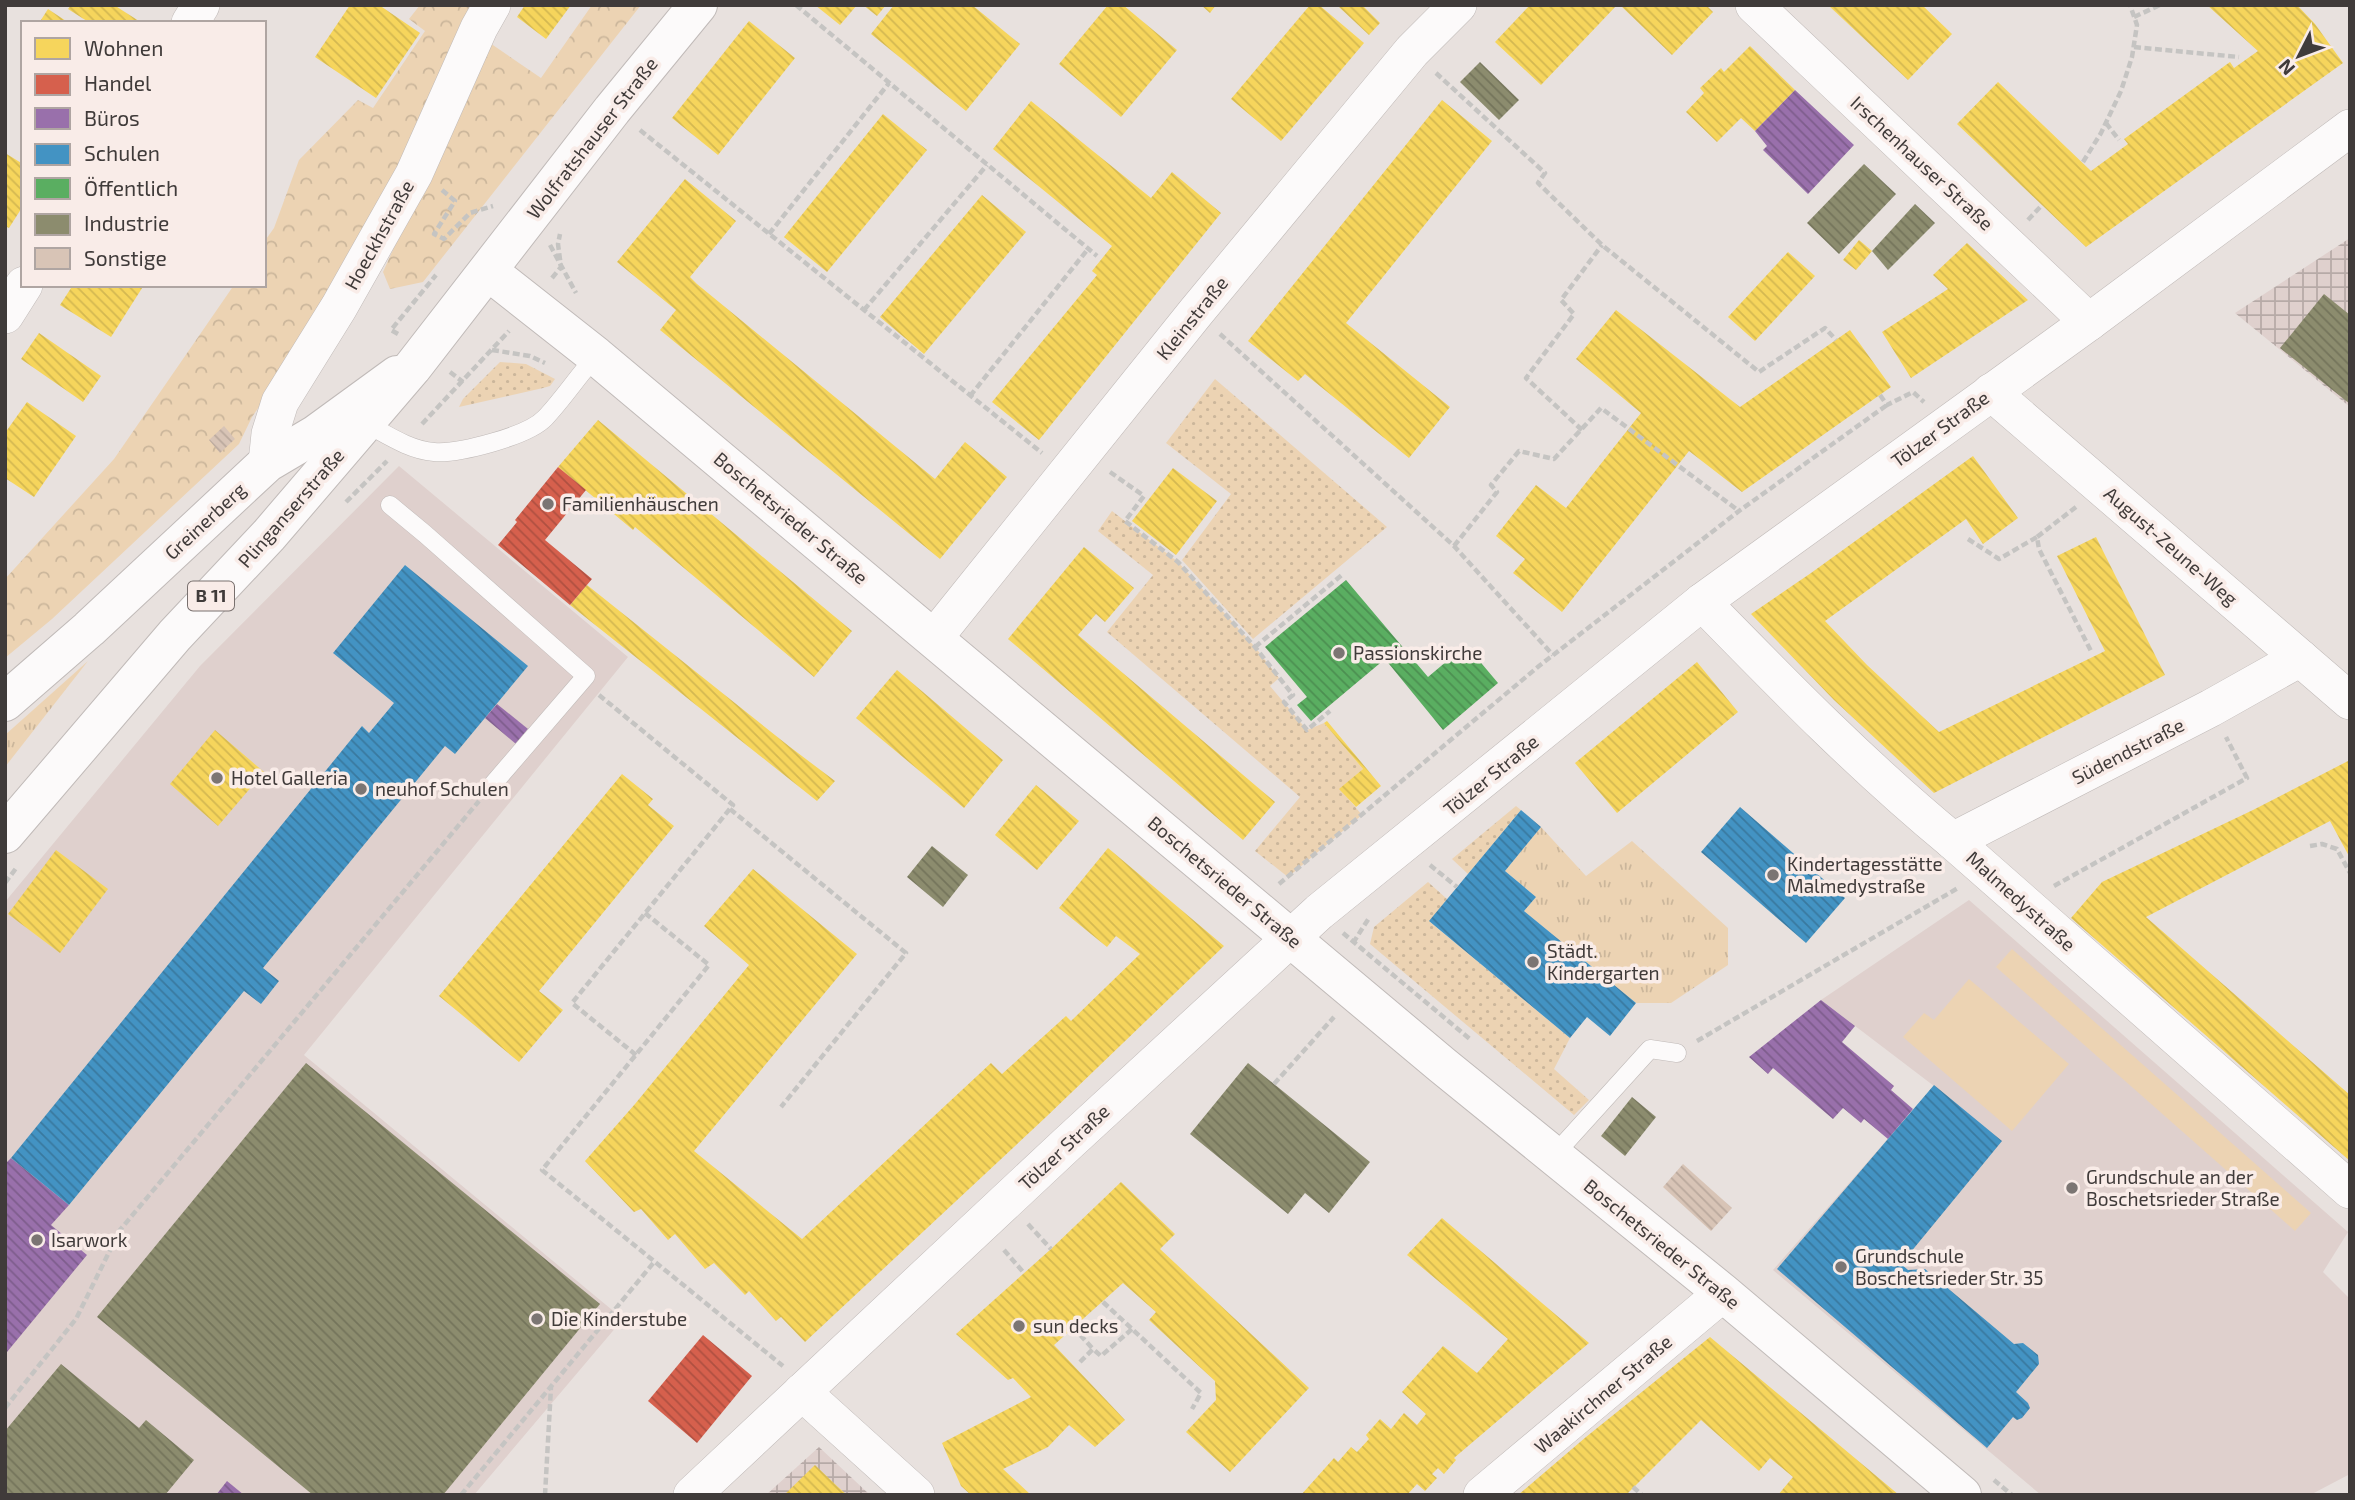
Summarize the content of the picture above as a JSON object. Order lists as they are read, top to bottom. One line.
{"streets":{"main road":["Wolfratshauser Straße","Plinganserstraße","Boschetsrieder Straße","Greinerberg","B 11"],"street":["Irschenhauser Straße","Hoeckhstraße","Kleinstraße","Tölzer Straße","August-Zeune-Weg","Südendstraße","Malmedystraße","Waakirchner Straße"]},"crossings":[["Wolfratshauser Straße","Plinganserstraße"],["Wolfratshauser Straße","Boschetsrieder Straße"],["Irschenhauser Straße","Tölzer Straße"],["Hoeckhstraße","Greinerberg"],["Kleinstraße","Boschetsrieder Straße"],["Tölzer Straße","Boschetsrieder Straße"],["Tölzer Straße","August-Zeune-Weg"],["Tölzer Straße","Malmedystraße"],["Plinganserstraße","Boschetsrieder Straße"],["Plinganserstraße","Greinerberg"],["Boschetsrieder Straße","Waakirchner Straße"],["August-Zeune-Weg","Südendstraße"],["Südendstraße","Malmedystraße"]],"places":["Familienhäuschen","Passionskirche","Hotel Galleria","neuhof Schulen","Kindertagesstätte Malmedystraße","Städt. Kindergarten","Grundschule an der Boschetsrieder Straße","Isarwork","Grundschule Boschetsrieder Str. 35","Die Kinderstube","sun decks"],"legend":["Wohnen","Handel","Büros","Schulen","Öffentlich","Industrie","Sonstige"],"north":"bottom left"}
